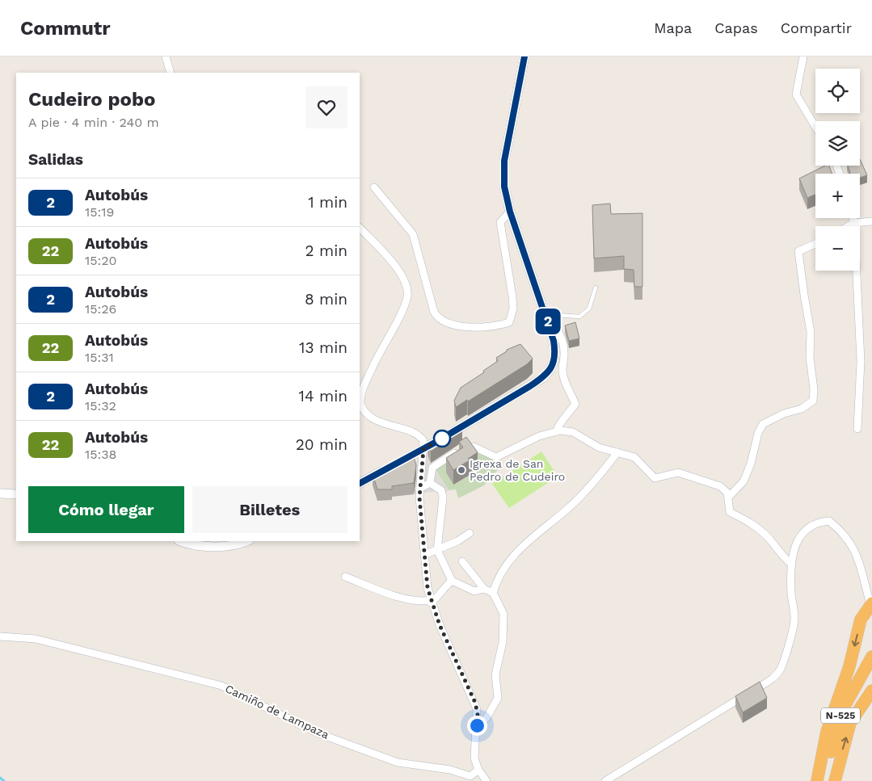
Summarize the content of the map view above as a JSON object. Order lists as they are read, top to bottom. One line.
{"streets":{"highway":["N-525"],"street":["Camiño de Lampaza"]},"places":["Igrexa de San Pedro de Cudeiro"],"lines":["bus line 2"],"page":{"header":"Commutr","nav":["Mapa","Capas","Compartir"],"on_map":"2","map_buttons":["+","−"],"heading":[["Cudeiro pobo","A pie · 4 min · 240 m"],"Salidas"],"list":[{"mark":"2","name":"Autobús","note":"15:19","value":"1 min"},{"mark":"22","name":"Autobús","note":"15:20","value":"2 min"},{"mark":"2","name":"Autobús","note":"15:26","value":"8 min"},{"mark":"22","name":"Autobús","note":"15:31","value":"13 min"},{"mark":"2","name":"Autobús","note":"15:32","value":"14 min"},{"mark":"22","name":"Autobús","note":"15:38","value":"20 min"}],"buttons":["Cómo llegar","Billetes"]}}
